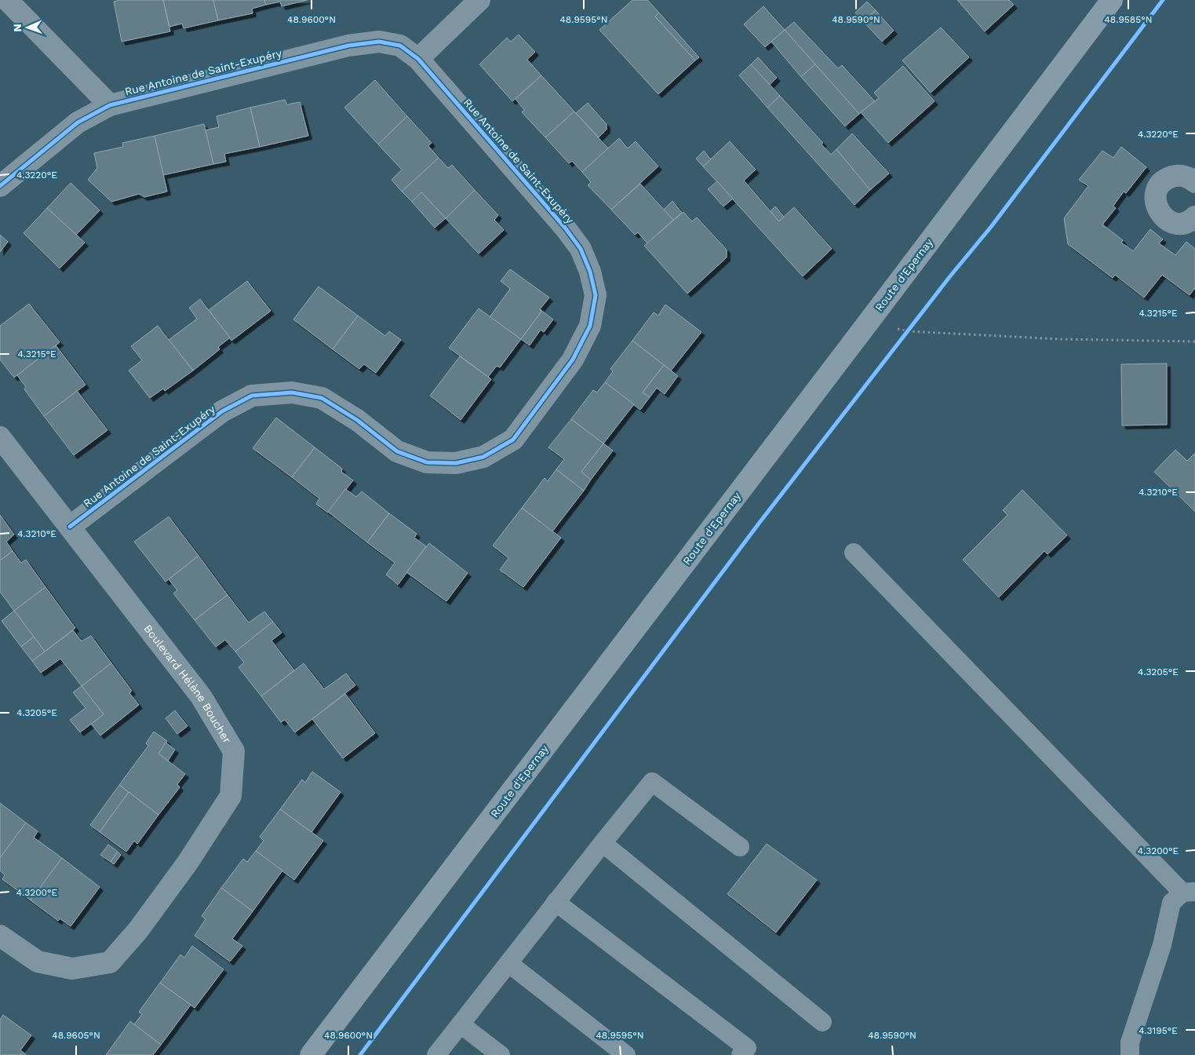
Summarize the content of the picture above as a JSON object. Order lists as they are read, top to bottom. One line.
{"streets":{"main road":["Route d'Epernay"],"street":["Rue Antoine de Saint-Exupéry","Boulevard Hélène Boucher"]},"crossings":[["Rue Antoine de Saint-Exupéry","Boulevard Hélène Boucher"]],"north":"left","coordinates":["48.9600°N","48.9595°N","48.9590°N","48.9585°N","4.3220°E","4.3215°E","4.3210°E","4.3205°E","4.3200°E","4.3195°E","48.9605°N"]}
